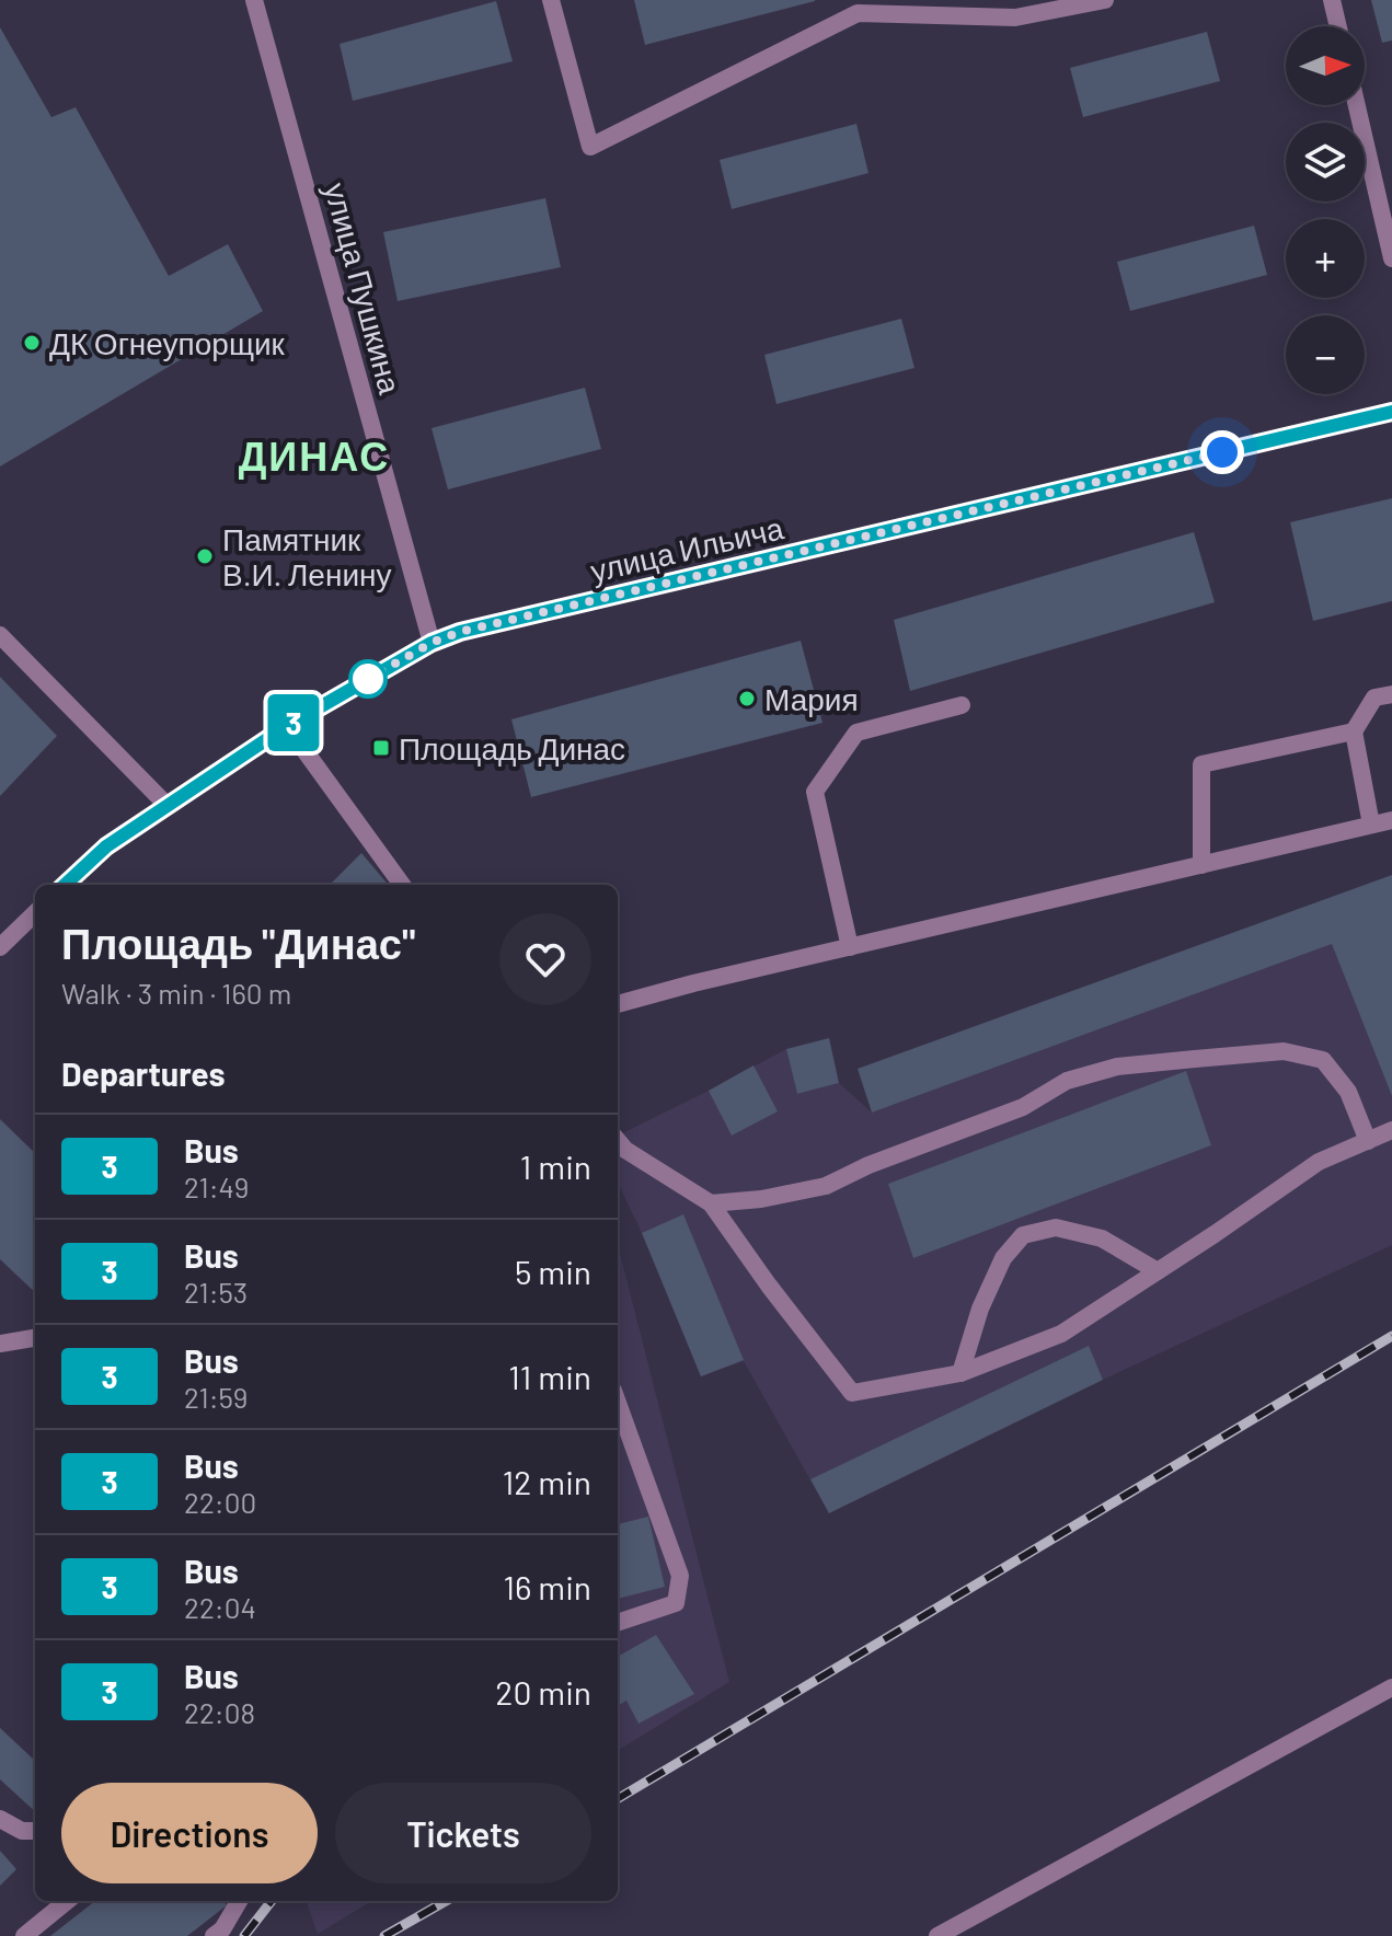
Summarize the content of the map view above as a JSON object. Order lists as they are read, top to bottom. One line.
{"streets":{"street":["улица Пушкина","улица Ильича"]},"crossings":[["улица Пушкина","улица Ильича"]],"districts":["ДИНАС"],"places":{"other":["ДК Огнеупорщик","Памятник В.И. Ленину","Мария"],"transit":["Площадь Динас"]},"lines":["bus line 3"],"north":"right","page":{"on_map":"3","map_buttons":["+","−"],"heading":[["Площадь \"Динас\"","Walk · 3 min · 160 m"],"Departures"],"list":[{"mark":"3","name":"Bus","note":"21:49","value":"1 min"},{"mark":"3","name":"Bus","note":"21:53","value":"5 min"},{"mark":"3","name":"Bus","note":"21:59","value":"11 min"},{"mark":"3","name":"Bus","note":"22:00","value":"12 min"},{"mark":"3","name":"Bus","note":"22:04","value":"16 min"},{"mark":"3","name":"Bus","note":"22:08","value":"20 min"}],"buttons":["Directions","Tickets"]}}
